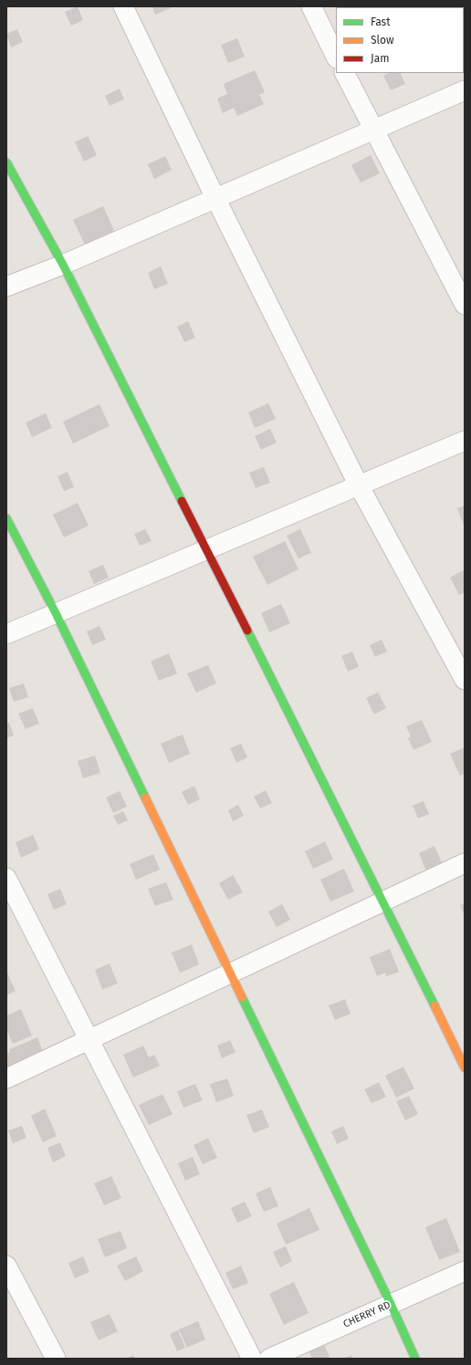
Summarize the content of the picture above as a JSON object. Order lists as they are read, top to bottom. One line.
{"streets":{"street":["CHERRY RD"]},"legend":["Fast","Slow","Jam"]}
